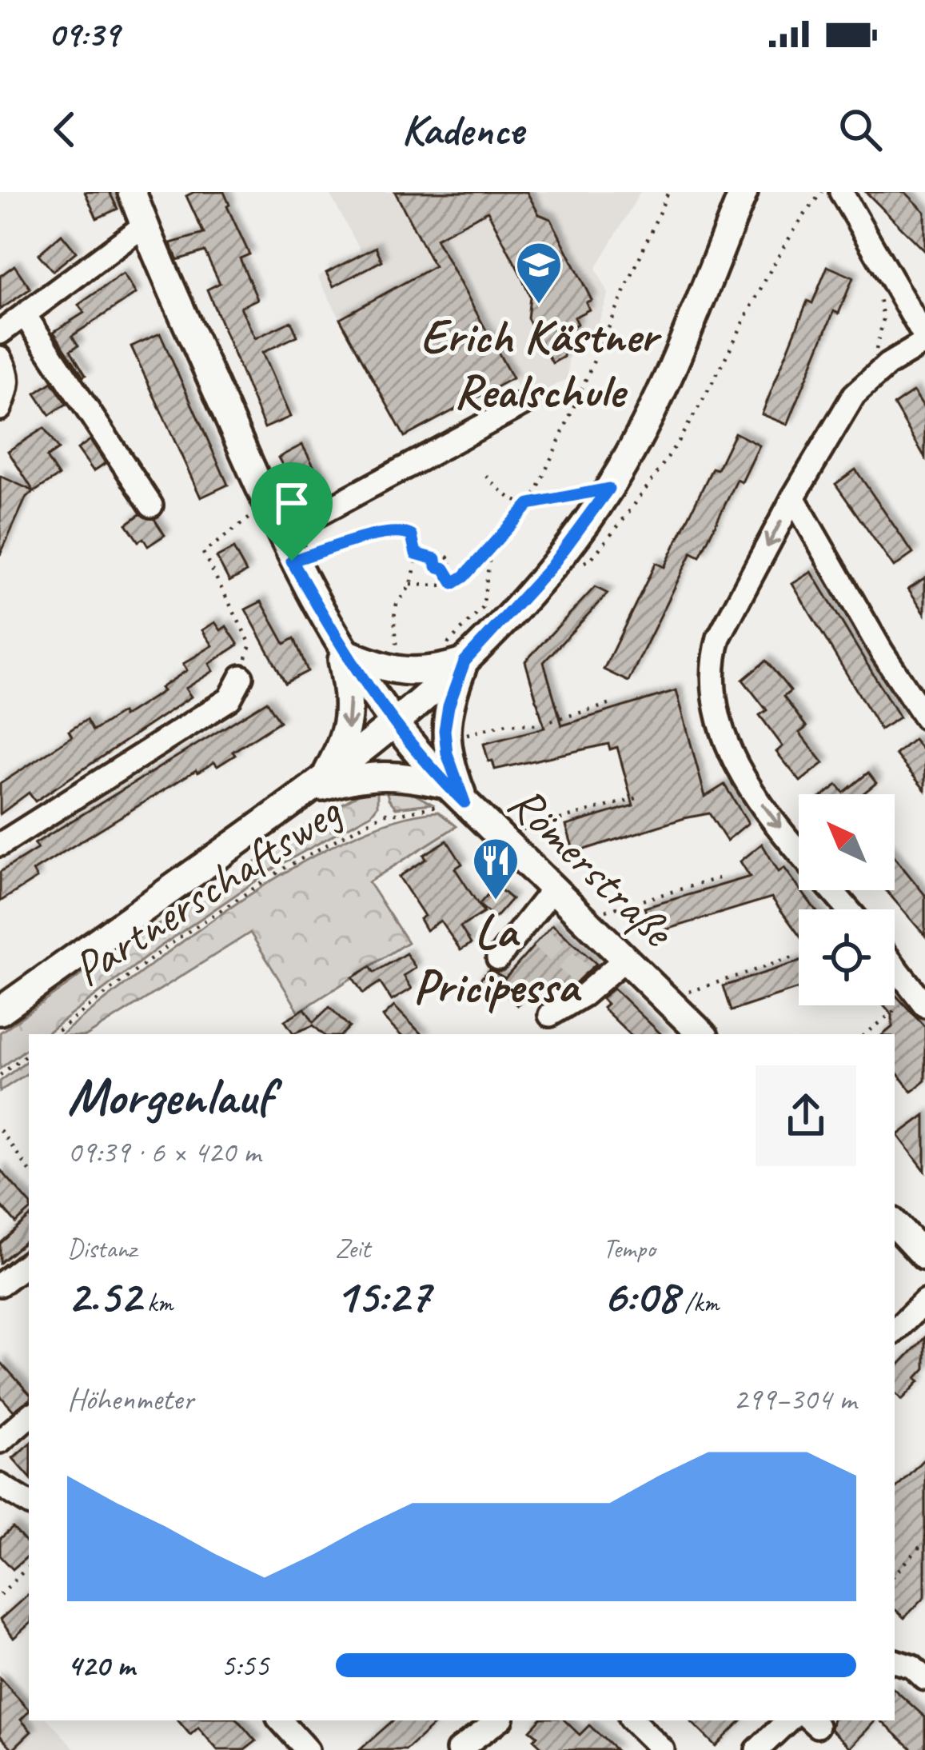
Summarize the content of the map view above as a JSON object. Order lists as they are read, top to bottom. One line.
{"streets":{"main road":["Römerstraße"],"path":["Partnerschaftsweg"]},"crossings":[["Römerstraße","Partnerschaftsweg"]],"places":{"school or university":["Erich Kästner Realschule"],"restaurant":["La Pricipessa"]},"north":"top left","page":{"status":"09:39","header":"Kadence","heading":["Morgenlauf","09:39 · 6 × 420 m"],"stats":[["Distanz","2.52 km"],["Zeit","15:27"],["Tempo","6:08 /km"]],"chart":["Höhenmeter","299–304 m"],"list":[{"name":"420 m","note":"5:55"}]}}
